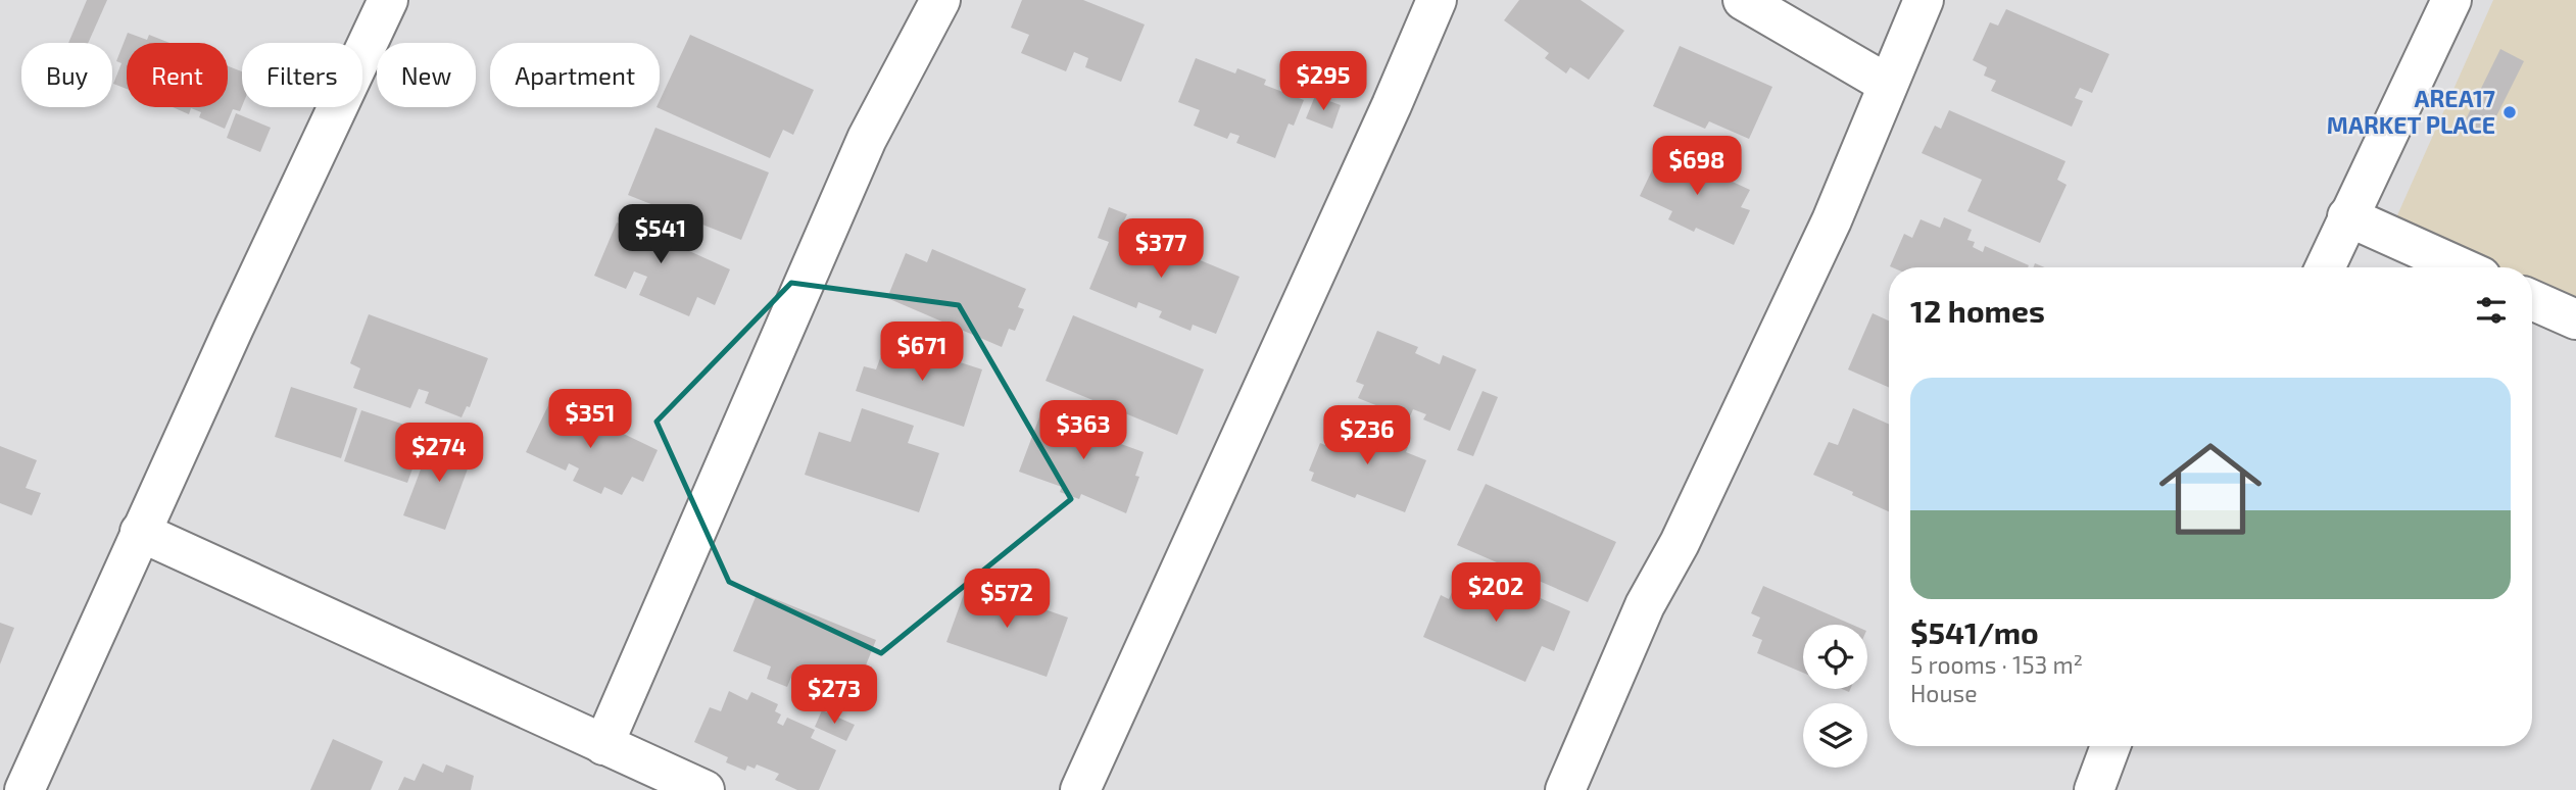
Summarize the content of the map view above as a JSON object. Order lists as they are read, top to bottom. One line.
{"places":["AREA17 MARKET PLACE"],"page":{"chip":["Buy","Rent","Filters","New","Apartment"],"price":["$295","$698","$541","$377","$671","$351","$363","$236","$274","$202","$572","$273"],"heading":"12 homes","list":[{"name":"$541/mo","note":"5 rooms · 153 m² · House"}]}}
